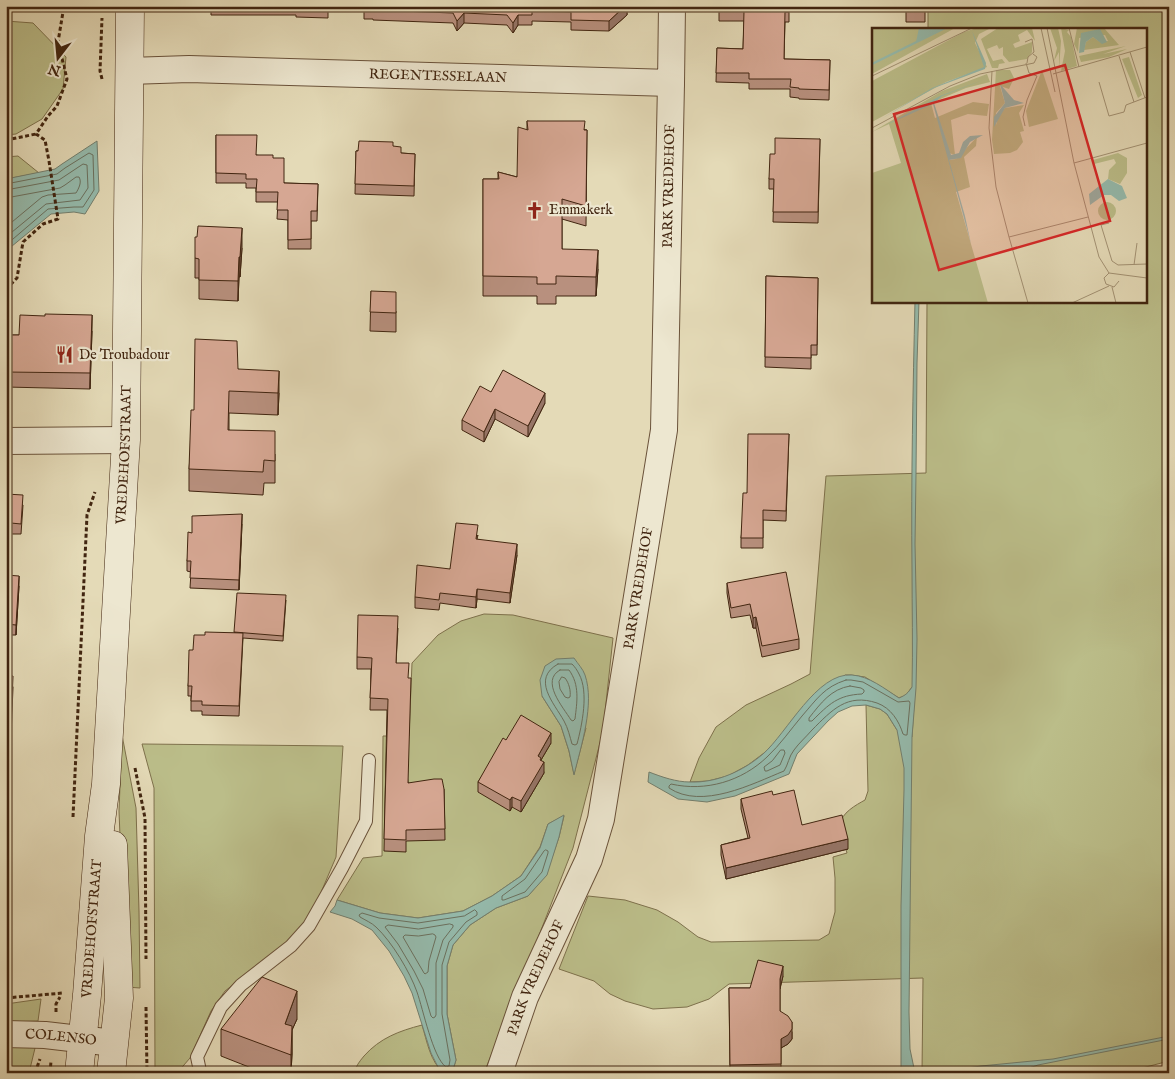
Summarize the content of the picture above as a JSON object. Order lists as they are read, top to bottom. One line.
{"streets":{"main road":["VREDEHOFSTRAAT"],"street":["REGENTESSELAAN","PARK VREDEHOF","COLENSO"]},"crossings":[["REGENTESSELAAN","PARK VREDEHOF"],["REGENTESSELAAN","VREDEHOFSTRAAT"],["VREDEHOFSTRAAT","COLENSO"]],"places":{"church":["Emmakerk"],"restaurant":["De Troubadour"]},"north":"bottom"}
